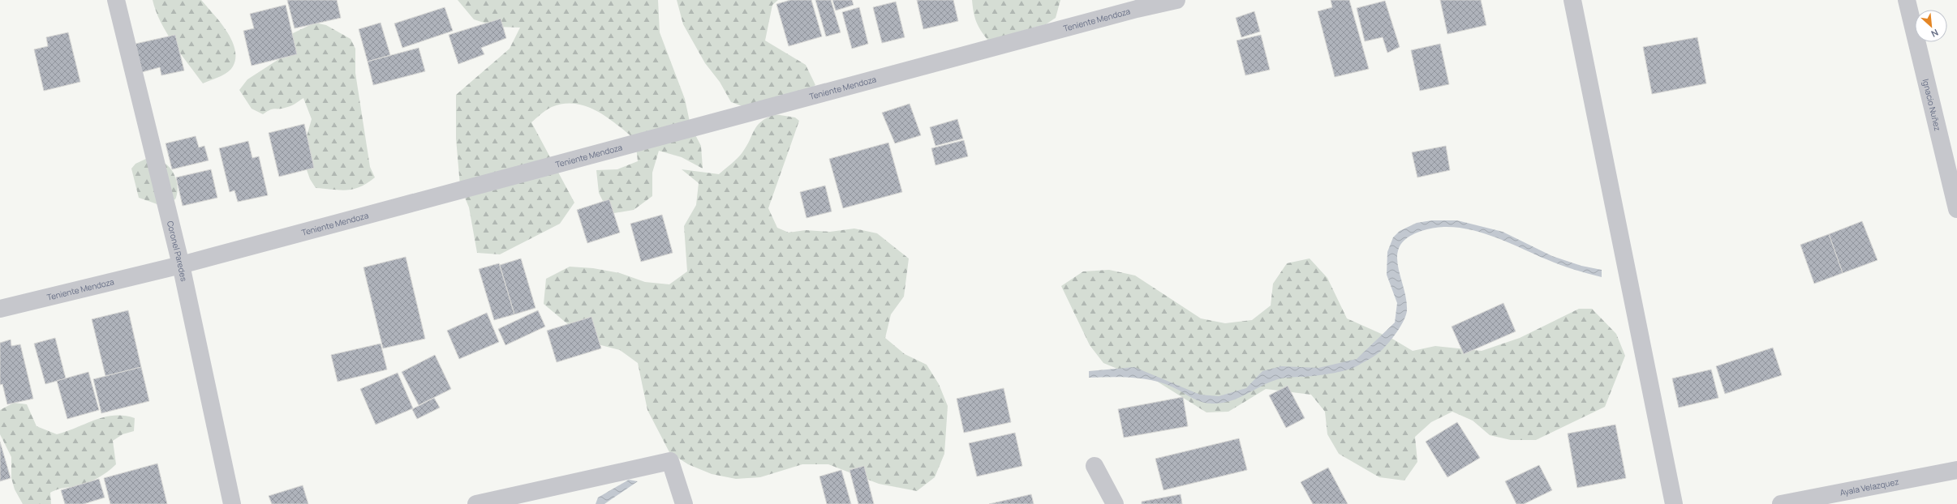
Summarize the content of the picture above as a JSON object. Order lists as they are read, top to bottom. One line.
{"streets":{"street":["Teniente Mendoza","Ignacio Nuñez","Coronel Paredes","Ayala Velazquez"]},"crossings":[["Teniente Mendoza","Coronel Paredes"]],"north":"bottom right"}
